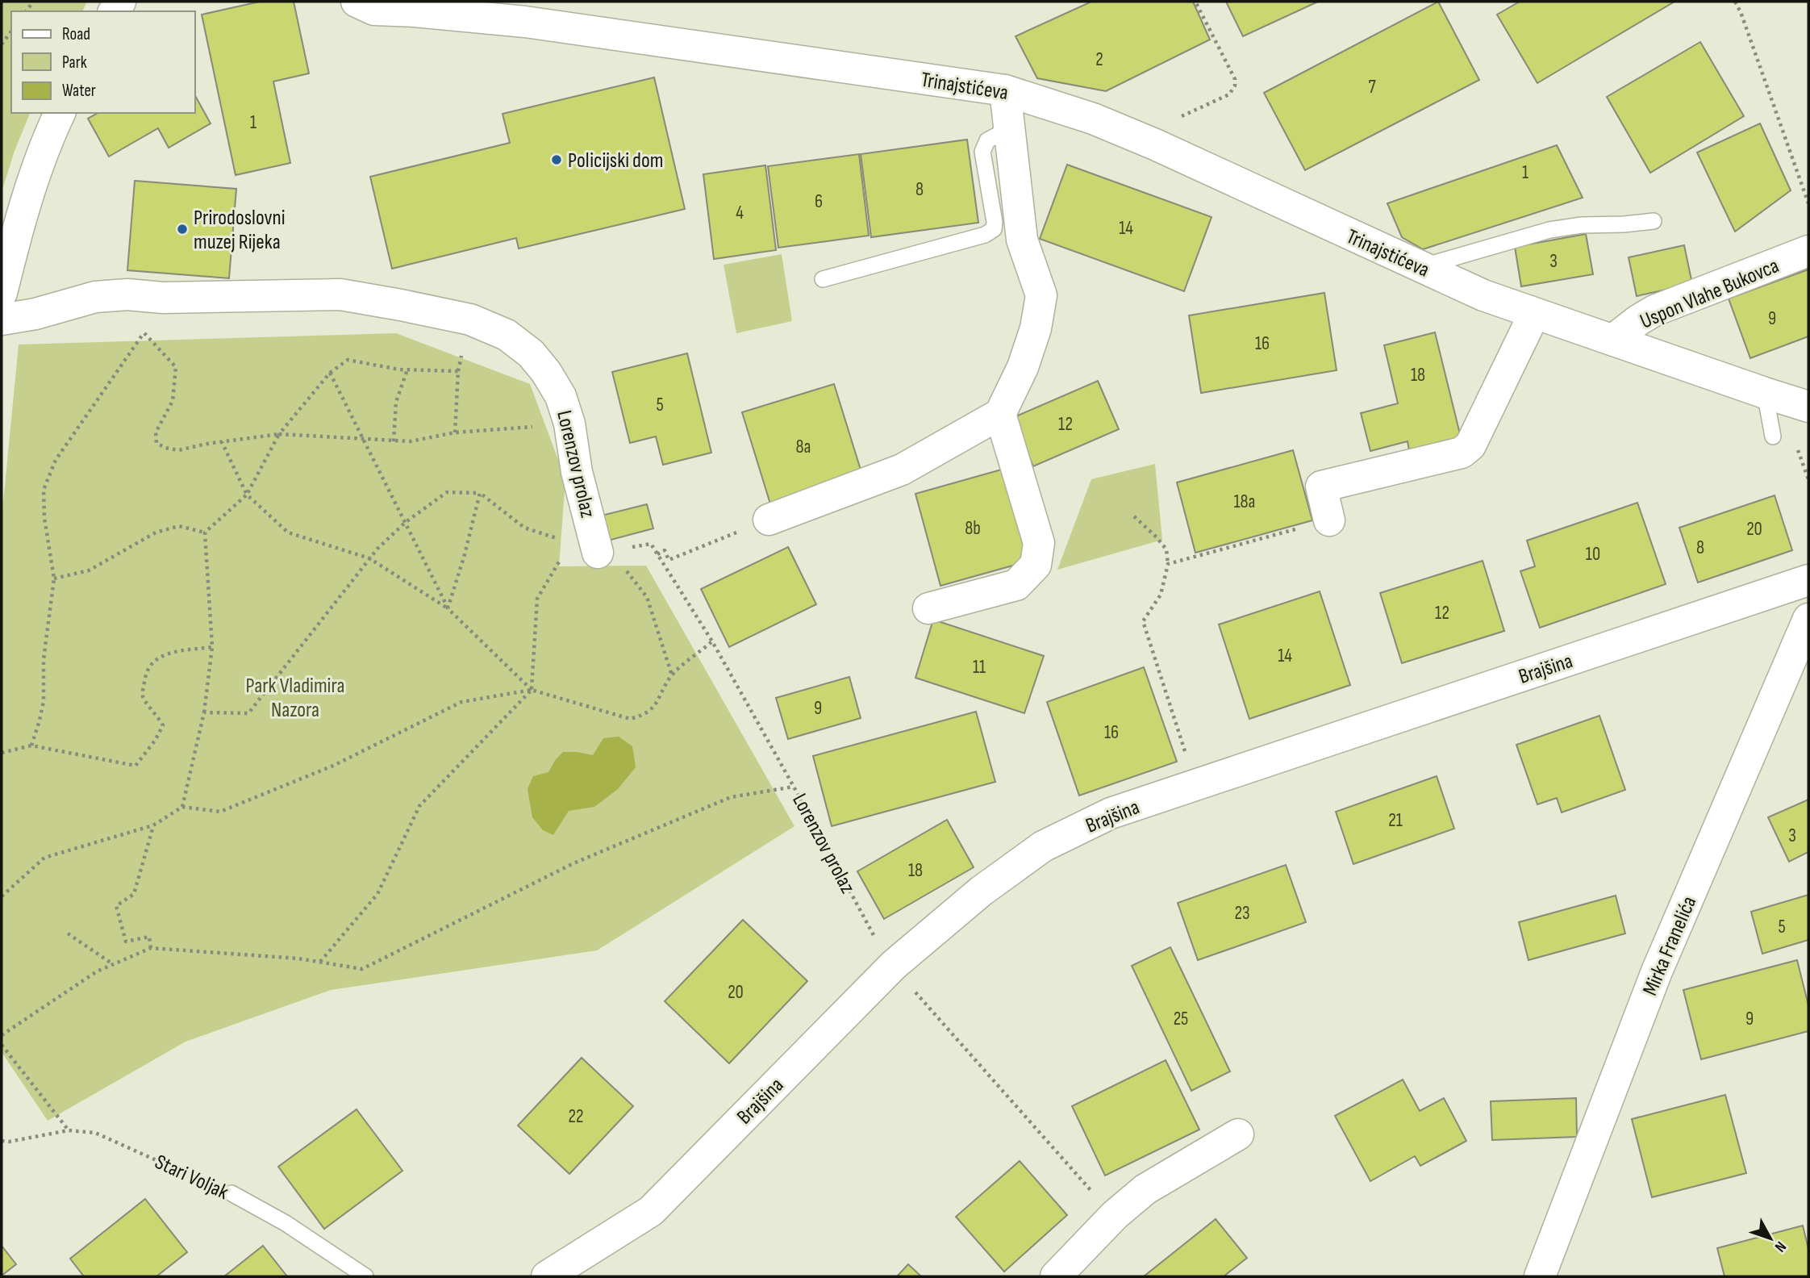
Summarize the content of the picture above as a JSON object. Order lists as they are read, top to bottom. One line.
{"streets":{"street":["Trinajstićeva","Uspon Vlahe Bukovca","Lorenzov prolaz","Brajšina","Mirka Franelića"],"lane":["Stari Voljak"]},"crossings":[["Trinajstićeva","Uspon Vlahe Bukovca"]],"parks":["Park Vladimira Nazora"],"places":["Policijski dom","Prirodoslovni muzej Rijeka"],"house_numbers":["2","7","1","1","8","6","4","14","3","9","16","18","5","12","8a","18a","8b","20","8","10","12","14","11","9","16","21","3","18","23","5","20","25","9","22"],"legend":["Road","Park","Water"],"north":"bottom right"}
